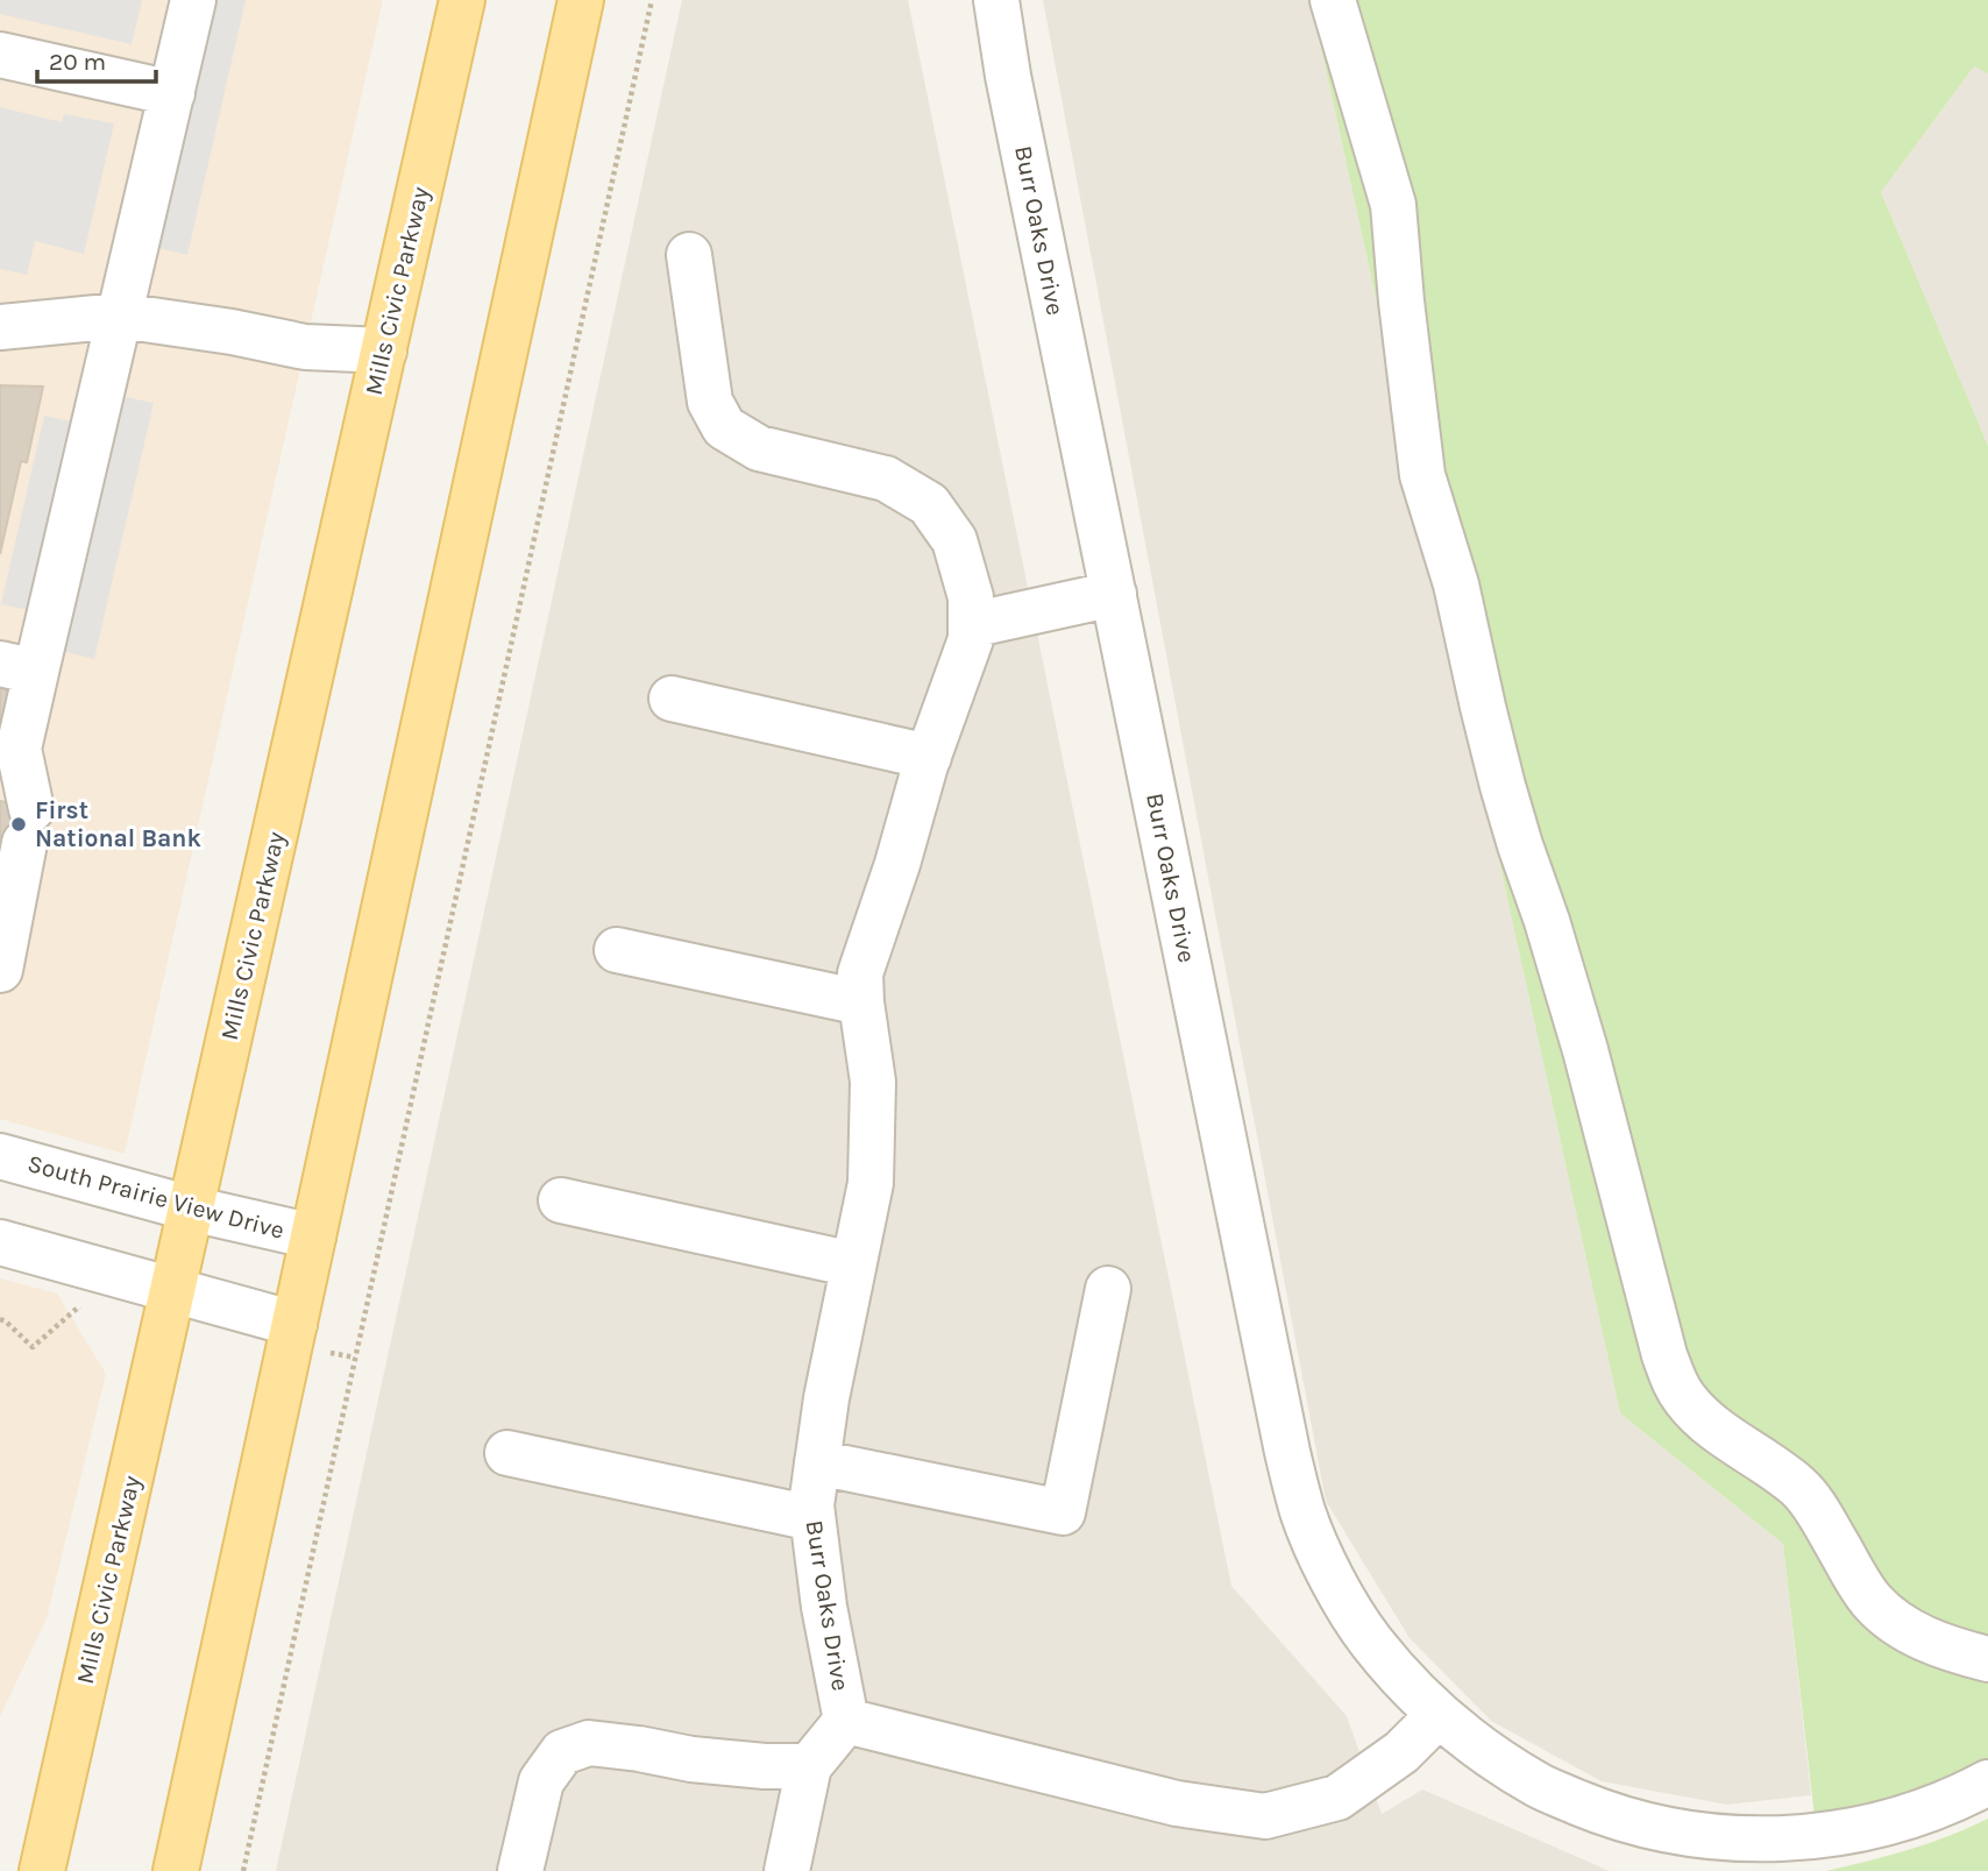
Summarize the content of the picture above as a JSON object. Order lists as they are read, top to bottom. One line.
{"streets":{"main road":["Mills Civic Parkway"],"street":["Burr Oaks Drive","South Prairie View Drive"]},"crossings":[["Mills Civic Parkway","South Prairie View Drive"]],"places":["First National Bank"],"scale_bar":"20 m"}
